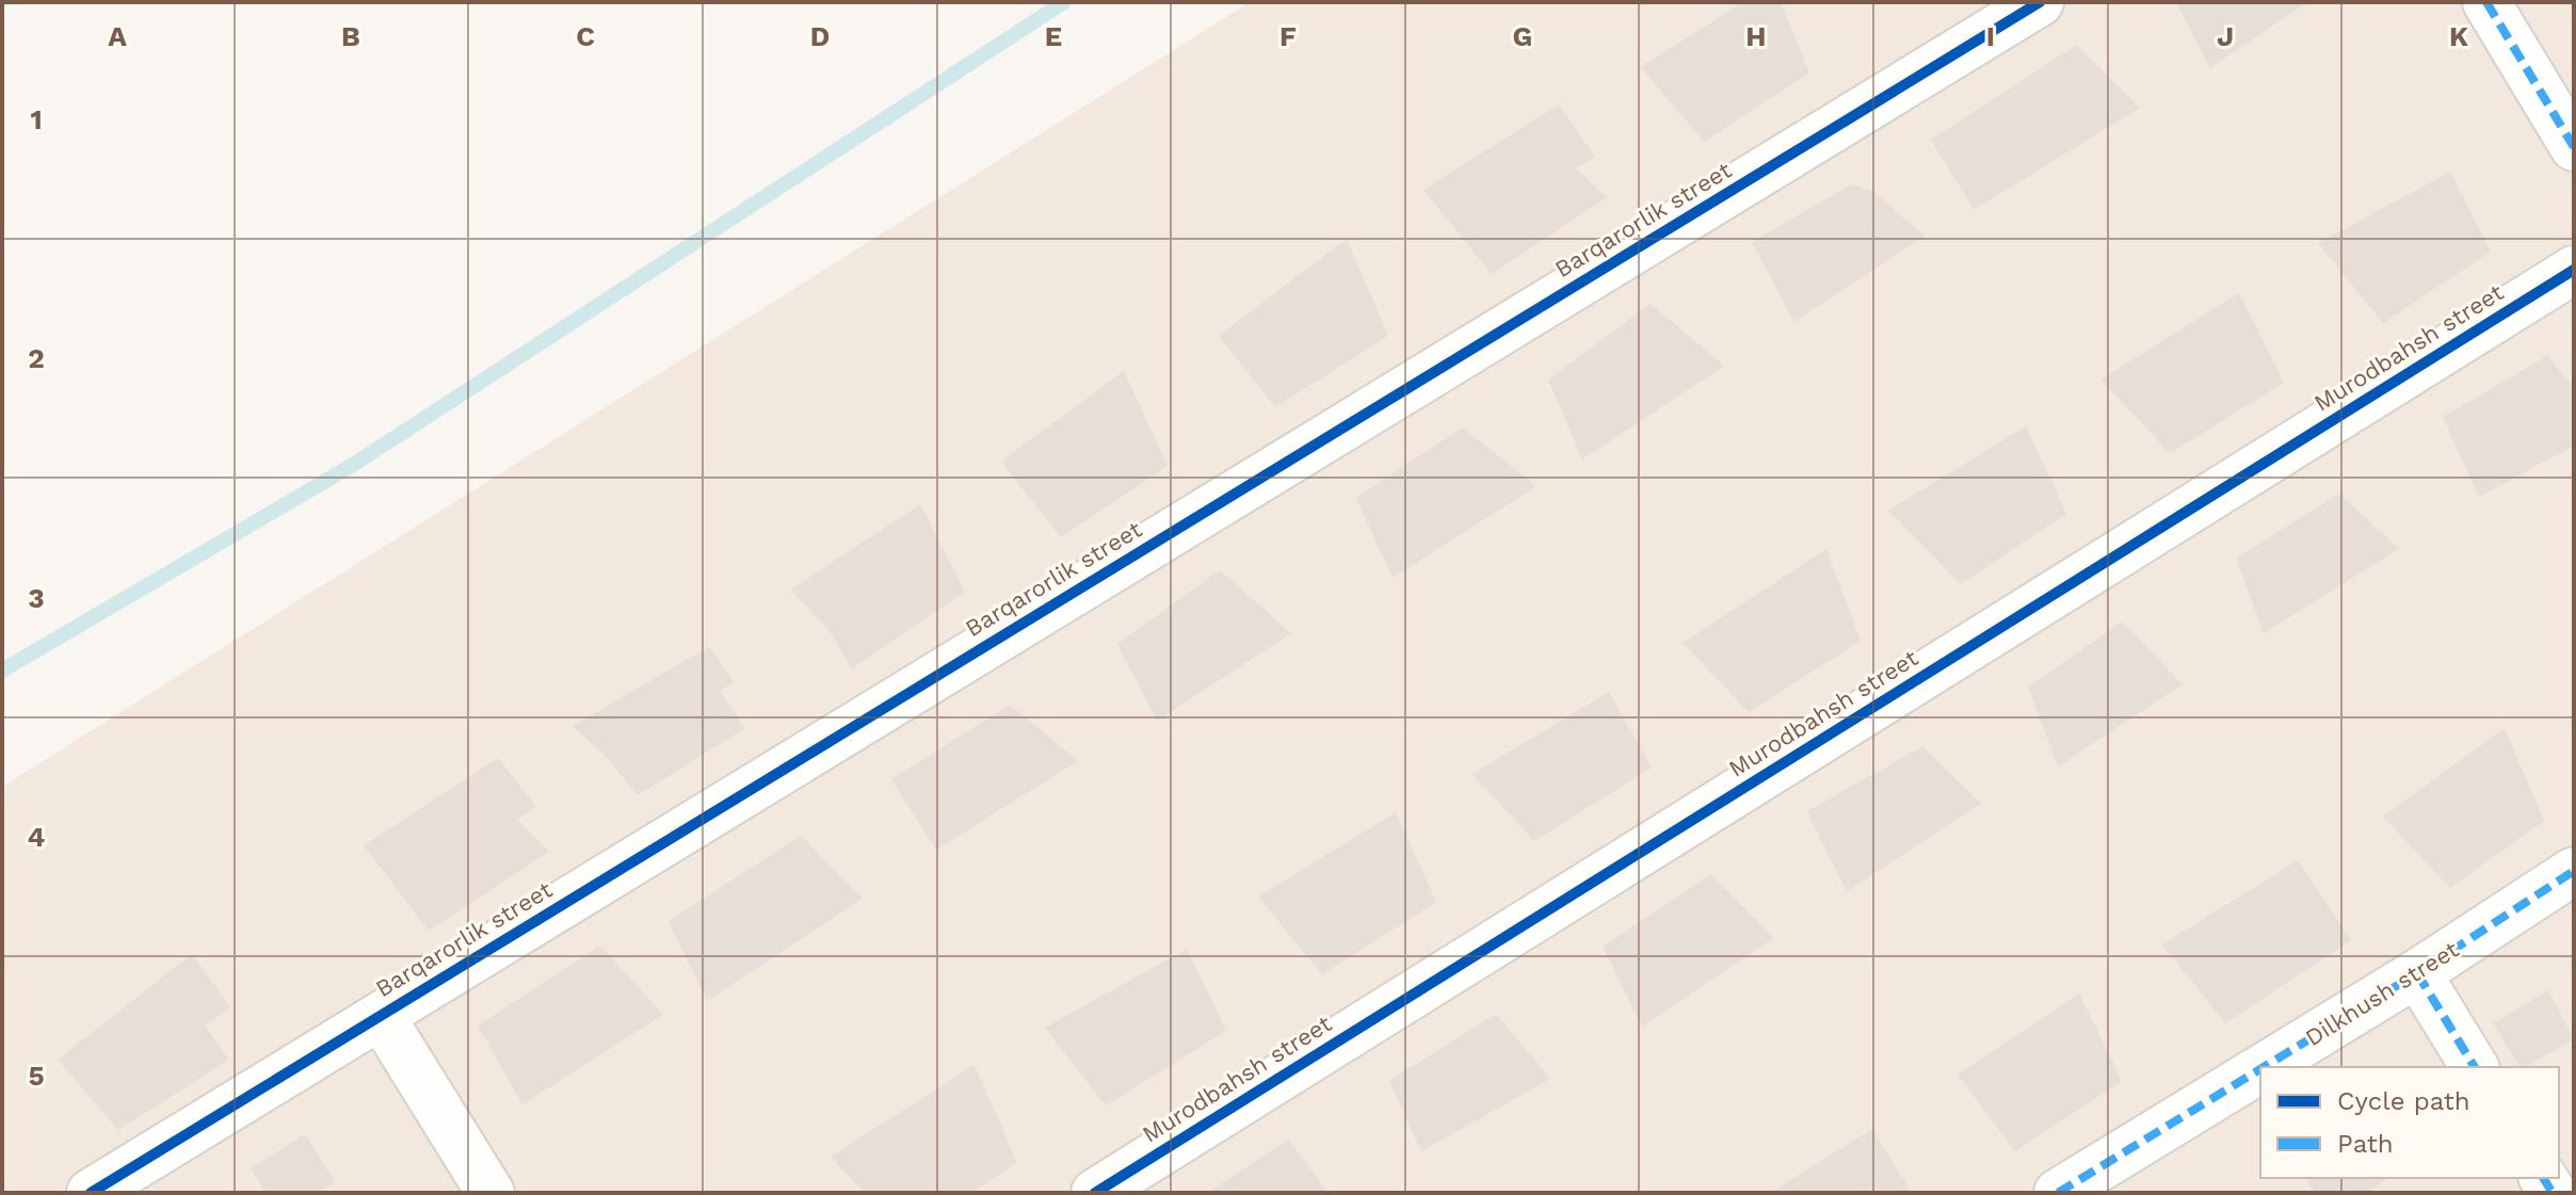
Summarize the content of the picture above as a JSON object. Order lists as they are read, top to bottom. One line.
{"streets":{"street":["Barqarorlik street","Murodbahsh street","Dilkhush street"]},"legend":["Cycle path","Path"],"grid":{"columns":["A","B","C","D","E","F","G","H","I","J","K"],"rows":["1","2","3","4","5"]}}
